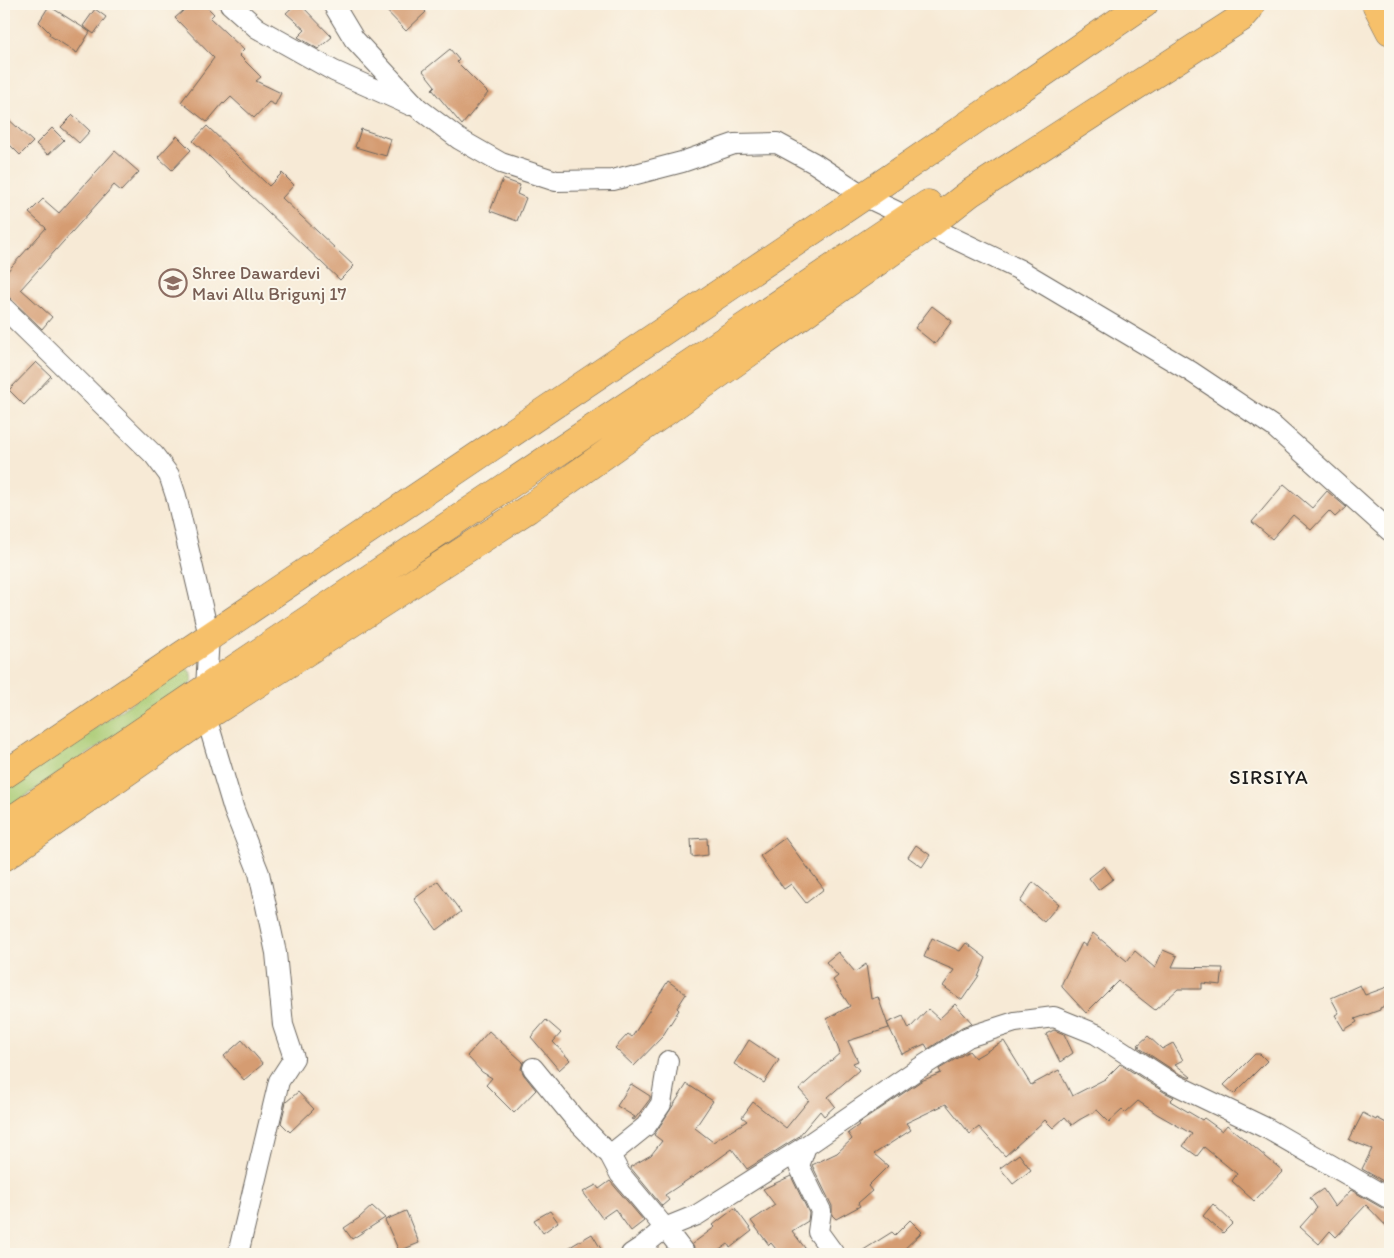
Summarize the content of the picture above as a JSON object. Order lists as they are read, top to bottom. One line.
{"districts":["SIRSIYA"],"places":{"school or university":["Shree Dawardevi Mavi Allu Brigunj 17"]}}
